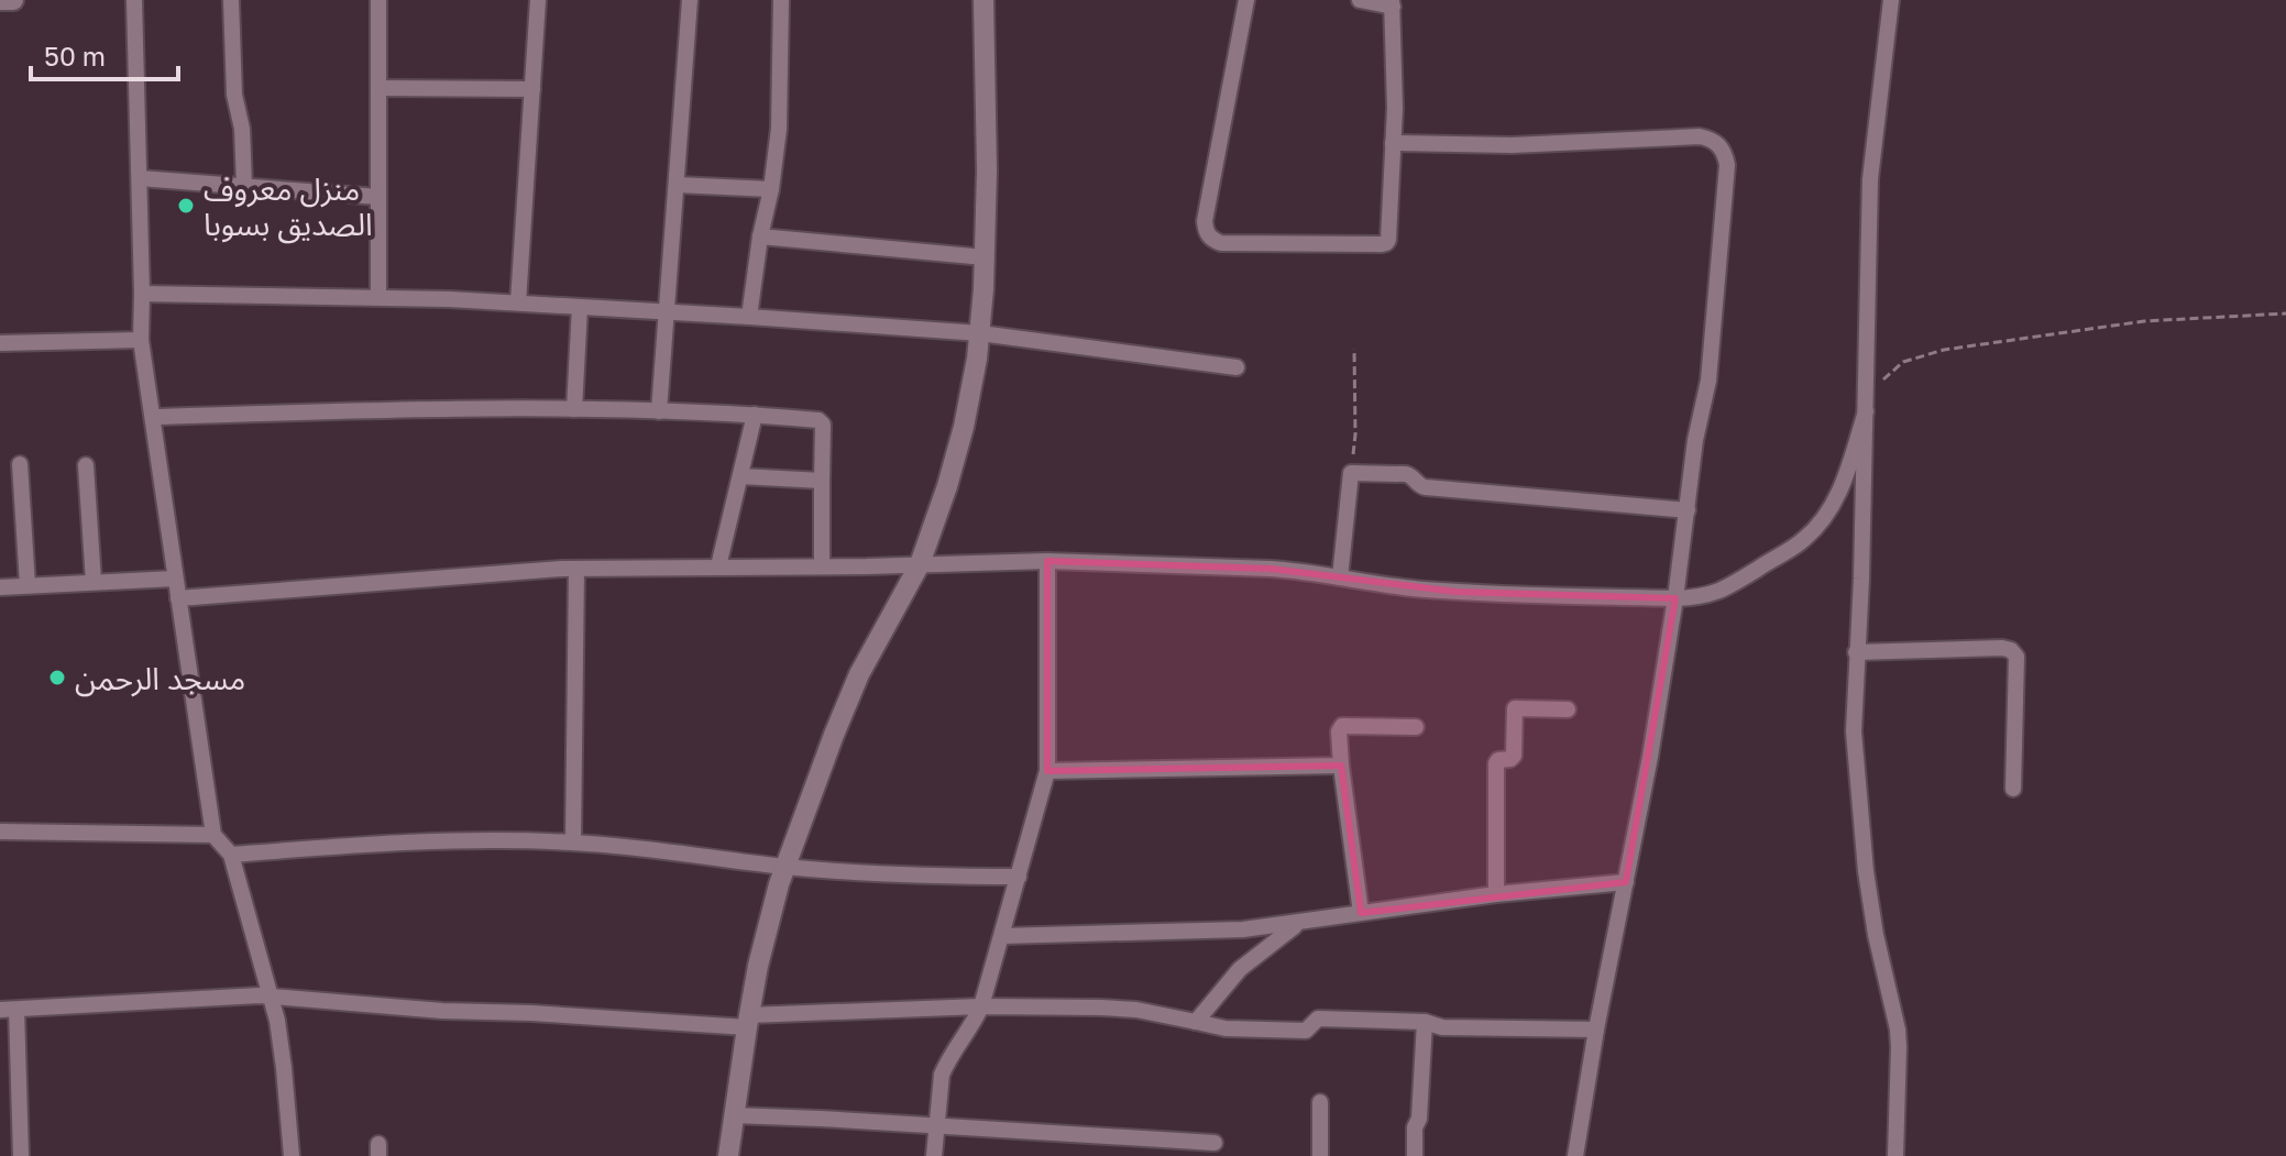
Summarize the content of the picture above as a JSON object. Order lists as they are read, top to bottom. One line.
{"places":["منزل معروف الصديق بسوبا","مسجد الرحمن"],"scale_bar":"50 m"}
